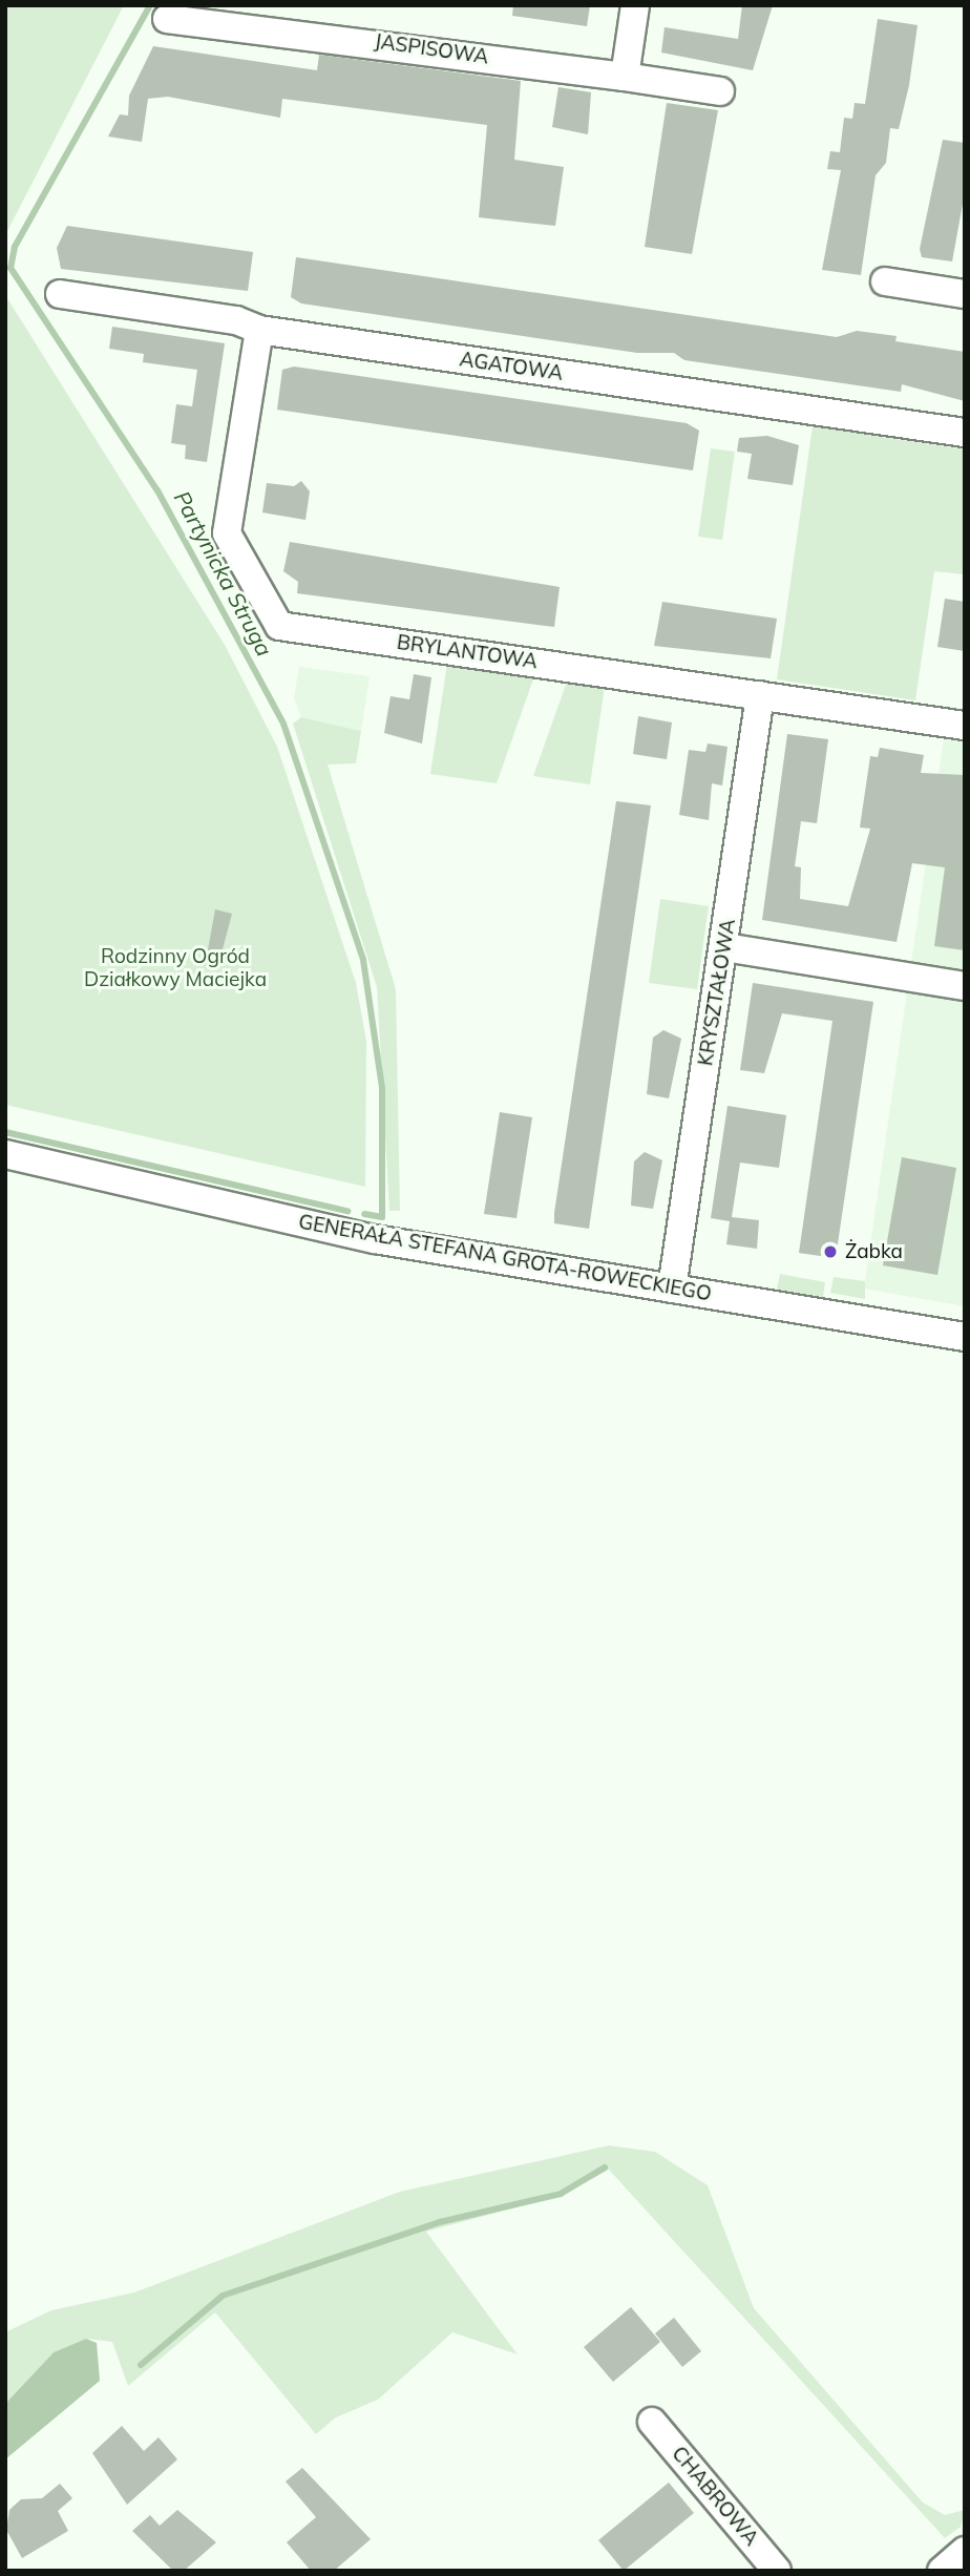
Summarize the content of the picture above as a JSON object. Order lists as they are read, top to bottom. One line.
{"streets":{"street":["JASPISOWA","AGATOWA","BRYLANTOWA","KRYSZTAŁOWA","GENERAŁA STEFANA GROTA-ROWECKIEGO","CHABROWA"]},"crossings":[["AGATOWA","BRYLANTOWA"],["BRYLANTOWA","KRYSZTAŁOWA"],["KRYSZTAŁOWA","GENERAŁA STEFANA GROTA-ROWECKIEGO"]],"water":["Partynicka Struga"],"parks":["Rodzinny Ogród Działkowy Maciejka"],"places":["Żabka"]}
